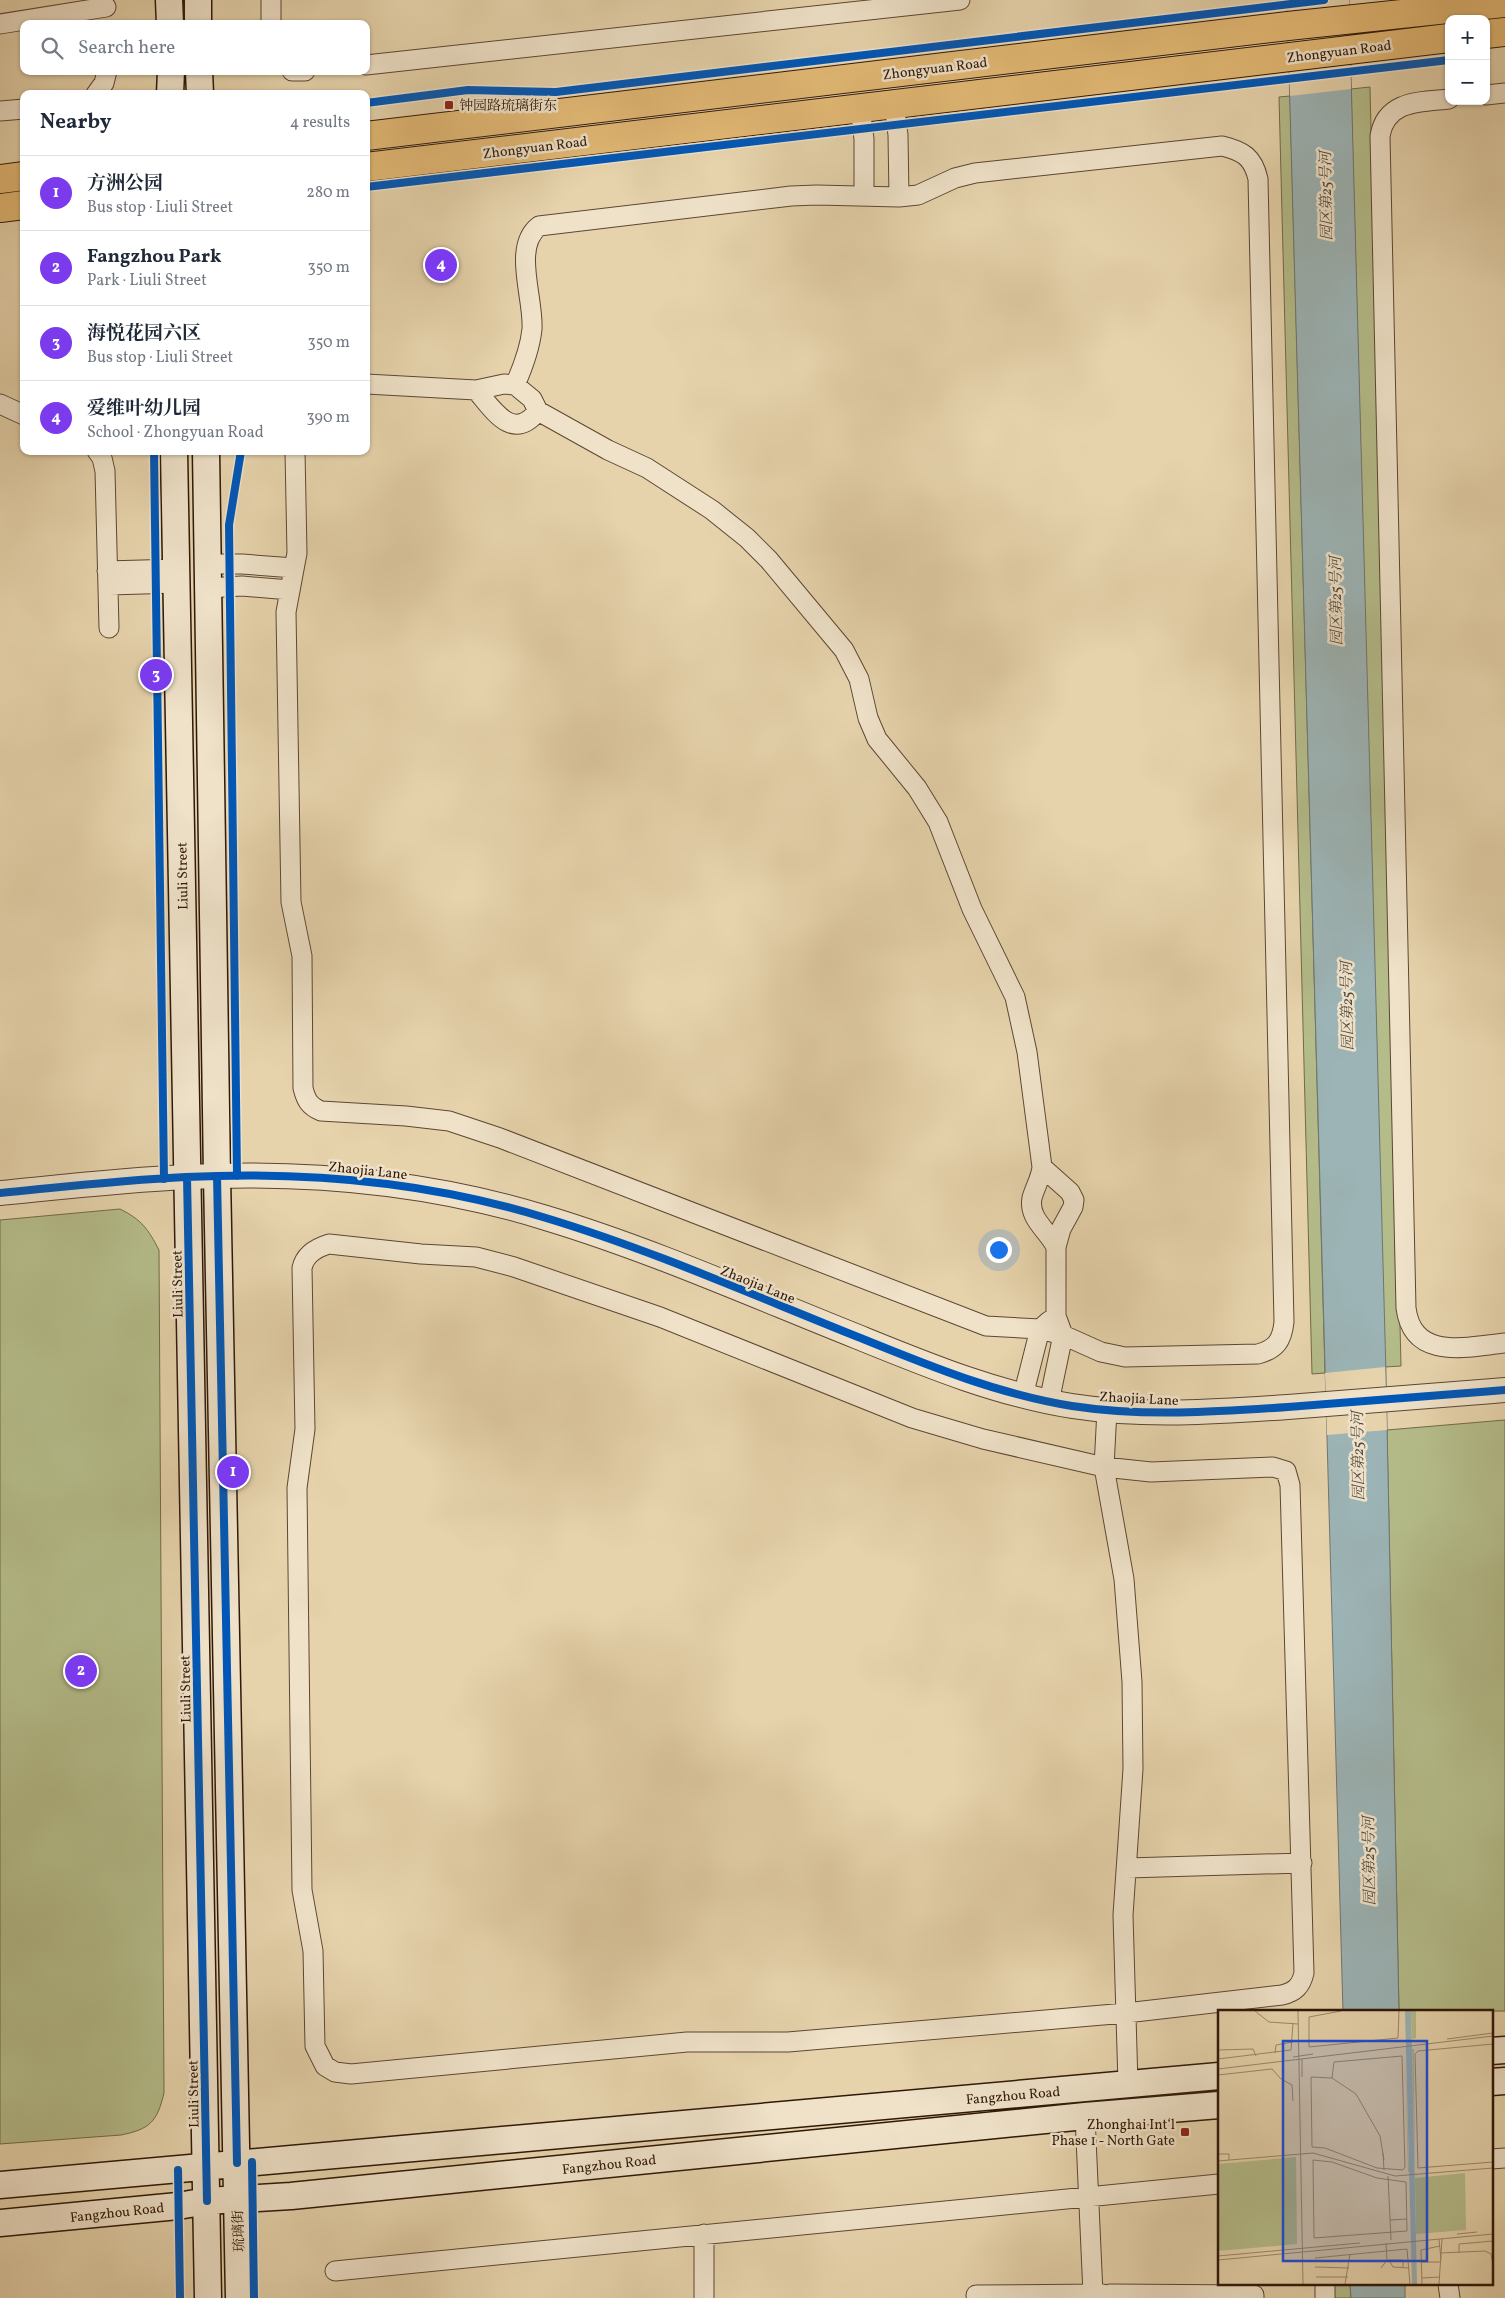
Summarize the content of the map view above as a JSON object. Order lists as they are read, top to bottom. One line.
{"streets":{"main road":["Zhongyuan Road","Liuli Street","Fangzhou Road","琉璃街"],"street":["Zhaojia Lane"]},"crossings":[["Liuli Street","Zhaojia Lane"],["Liuli Street","Fangzhou Road"],["Fangzhou Road","琉璃街"]],"water":["园区第25号河"],"places":{"transit":["钟园路琉璃街东","Zhonghai Int‘l Phase 1 - North Gate"]},"page":{"map_buttons":["+","−"],"search":"Search here","heading":["Nearby","4 results"],"list":[{"mark":"1","name":"方洲公园","note":"Bus stop · Liuli Street","value":"280 m"},{"mark":"2","name":"Fangzhou Park","note":"Park · Liuli Street","value":"350 m"},{"mark":"3","name":"海悦花园六区","note":"Bus stop · Liuli Street","value":"350 m"},{"mark":"4","name":"爱维叶幼儿园","note":"School · Zhongyuan Road","value":"390 m"}],"pins":["4","3","1","2"]}}
